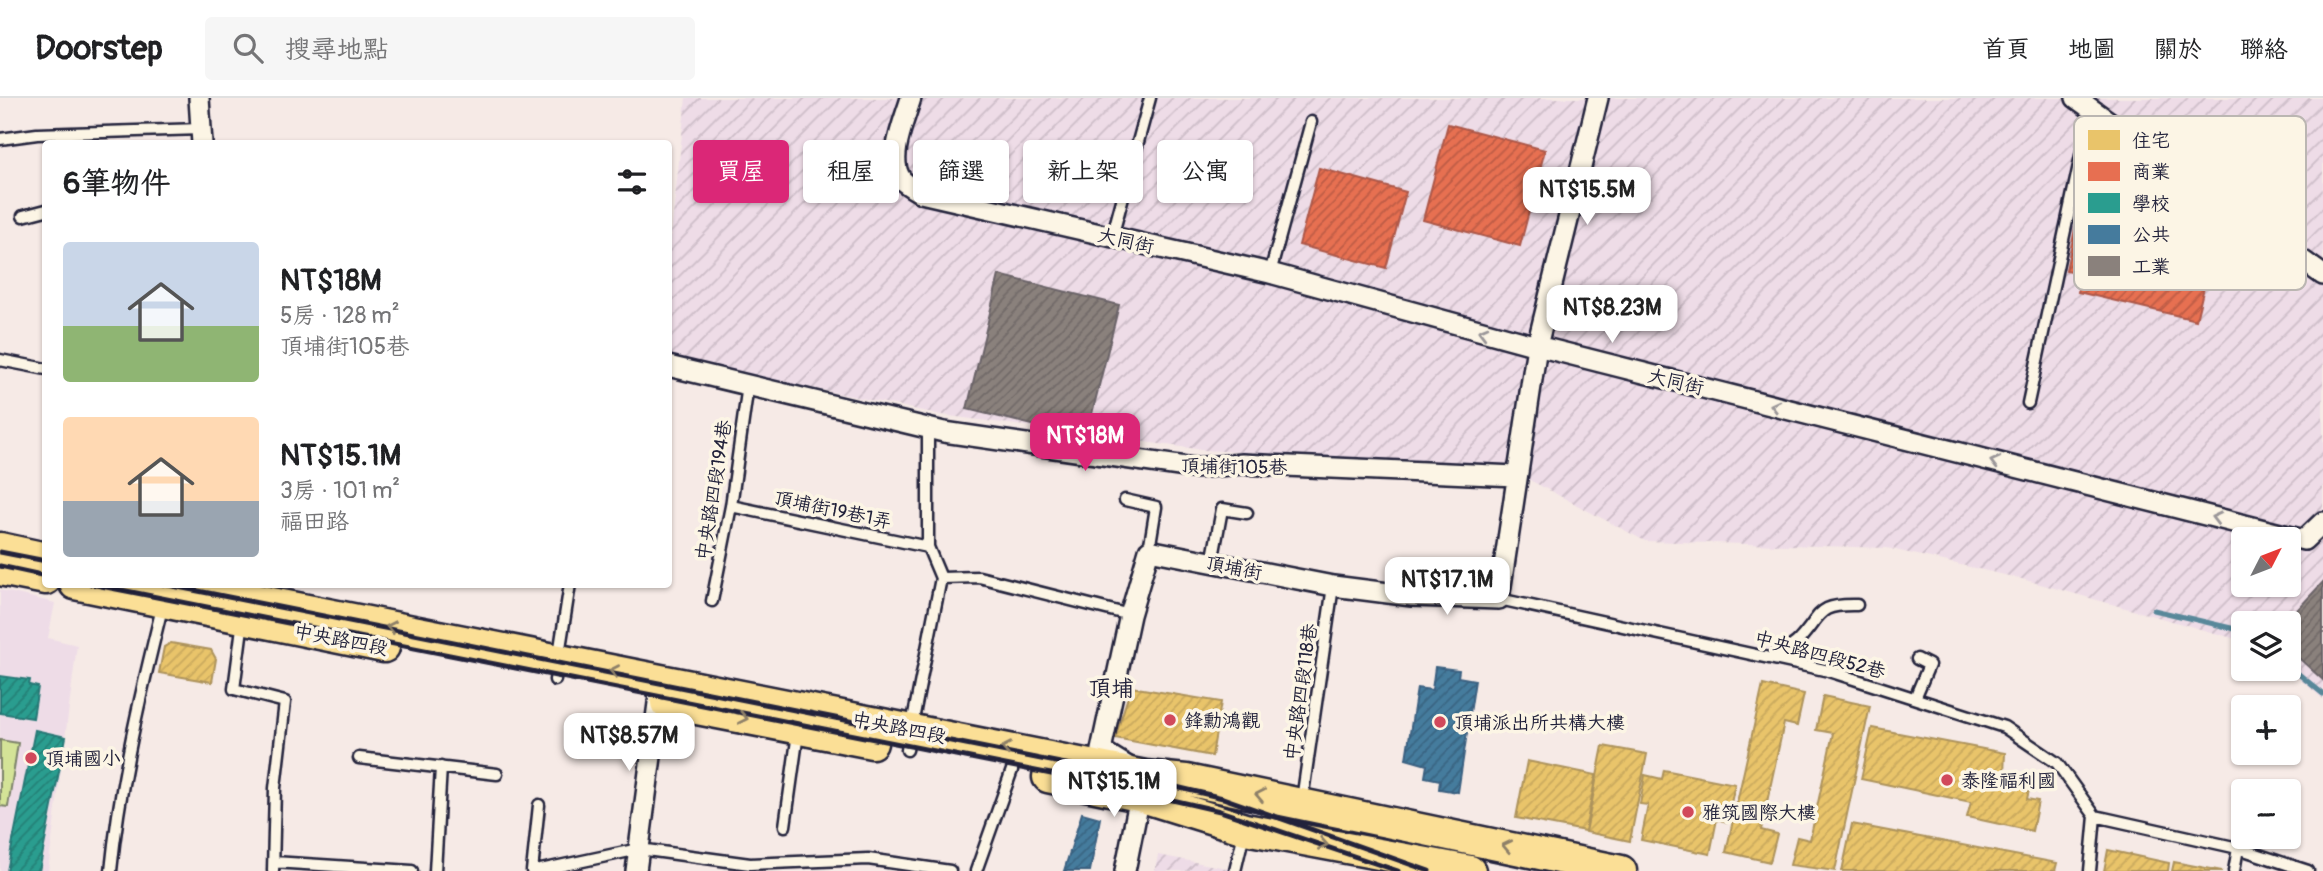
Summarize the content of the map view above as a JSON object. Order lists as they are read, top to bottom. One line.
{"streets":{"main road":["中央路四段"],"street":["大同街","頂埔街105巷","頂埔街"],"lane":["中央路四段194巷","頂埔街19巷1弄","中央路四段52巷","中央路四段118巷"]},"crossings":[["頂埔街105巷","中央路四段194巷"],["中央路四段194巷","頂埔街19巷1弄"],["頂埔街","中央路四段52巷"],["頂埔街","中央路四段118巷"],["中央路四段","中央路四段118巷"]],"one_way":["大同街"],"districts":["頂埔"],"places":["鋒勳鴻觀","頂埔派出所共構大樓","頂埔國小","泰隆福利國","雅筑國際大樓"],"legend":["住宅","商業","學校","公共","工業"],"north":"top right","page":{"header":"Doorstep","search":"搜尋地點","nav":["首頁","地圖","關於","聯絡"],"chip":["買屋","租屋","篩選","新上架","公寓"],"heading":"6筆物件","price":["NT$15.5M","NT$8.23M","NT$18M","NT$17.1M","NT$8.57M","NT$15.1M"],"list":[{"name":"NT$18M","note":"5房 · 128 m² · 頂埔街105巷"},{"name":"NT$15.1M","note":"3房 · 101 m² · 福田路"}],"map_buttons":["+","−"]}}
